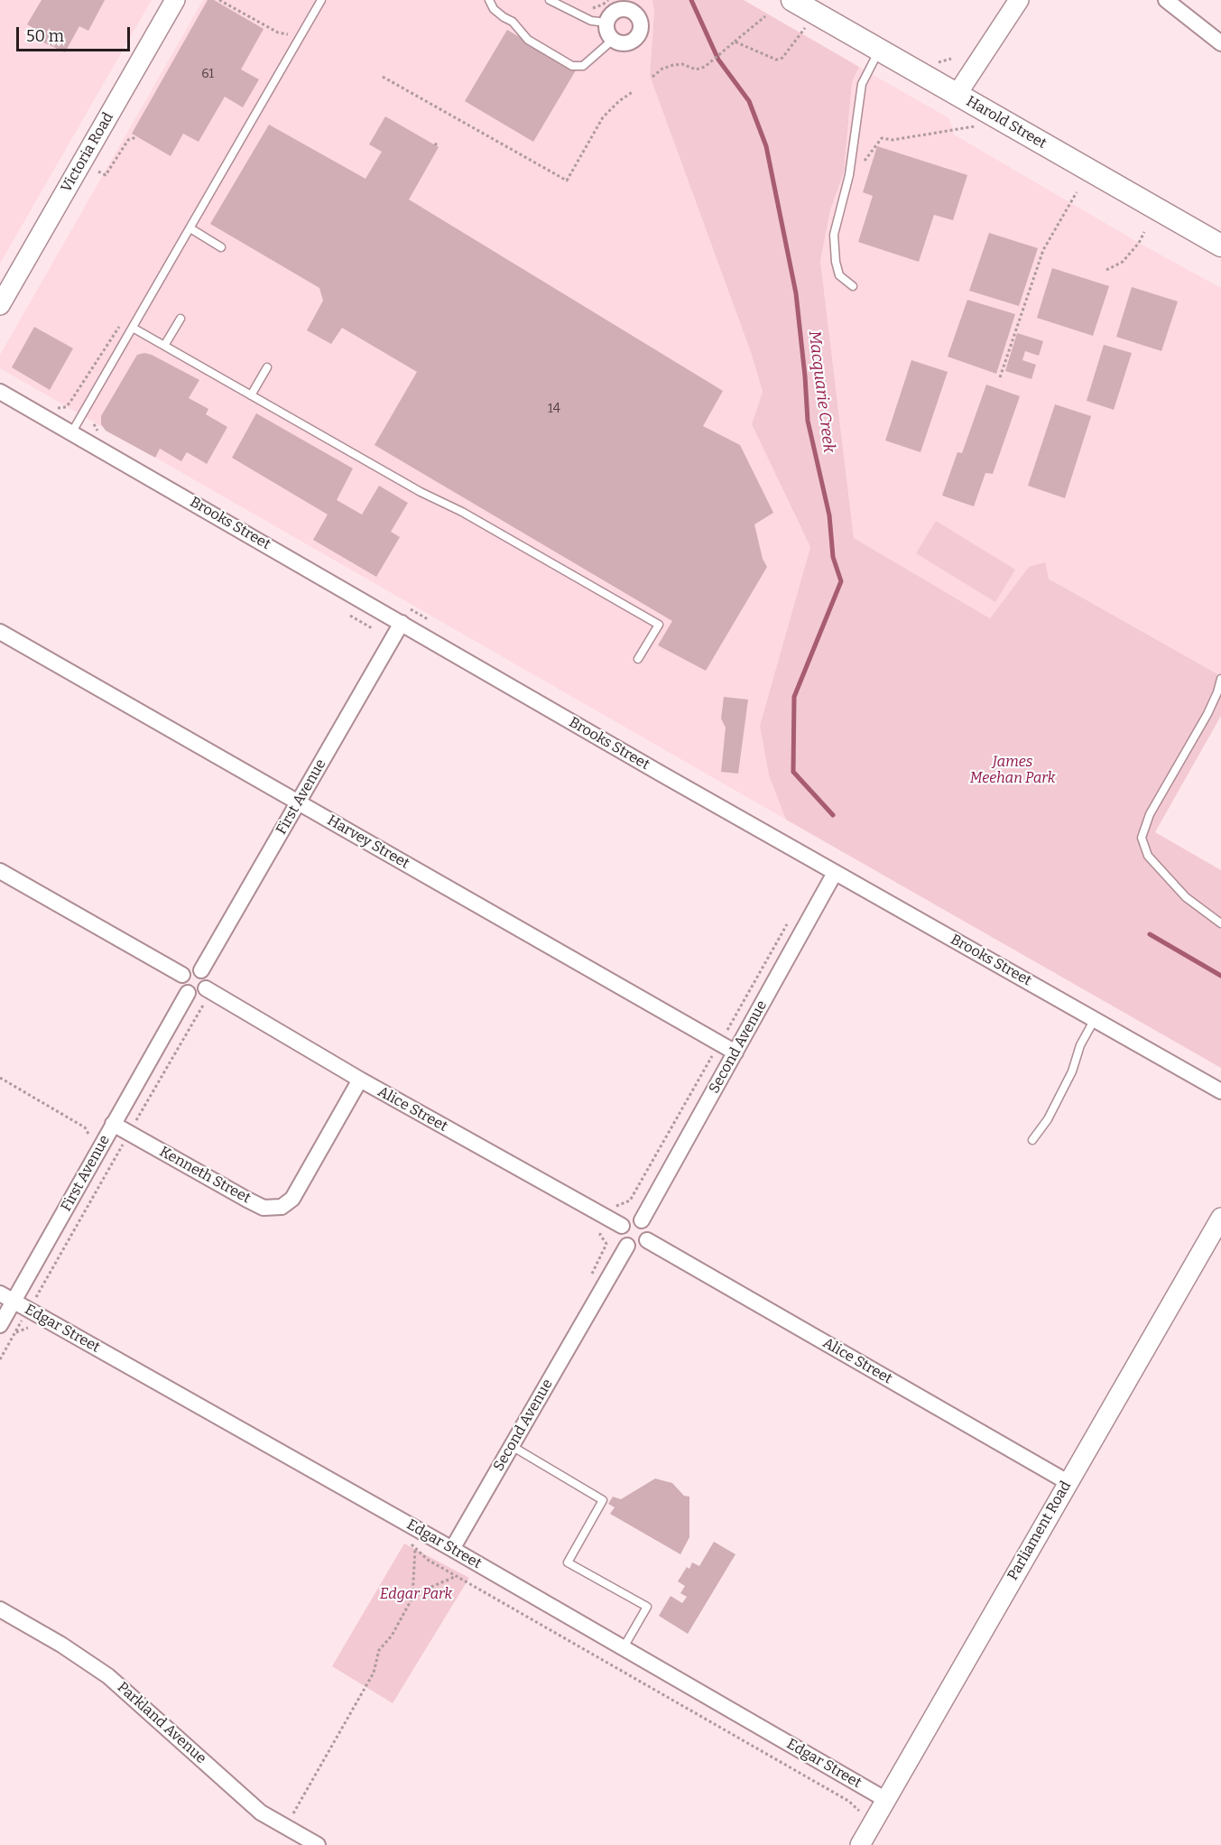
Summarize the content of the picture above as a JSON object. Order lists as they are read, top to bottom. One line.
{"streets":{"main road":["Harold Street"],"street":["Victoria Road","Brooks Street","First Avenue","Harvey Street","Second Avenue","Alice Street","Kenneth Street","Edgar Street","Parliament Road","Parkland Avenue"]},"crossings":[["Brooks Street","First Avenue"],["Brooks Street","Second Avenue"],["First Avenue","Harvey Street"],["First Avenue","Alice Street"],["First Avenue","Kenneth Street"],["First Avenue","Edgar Street"],["Harvey Street","Second Avenue"],["Second Avenue","Alice Street"],["Second Avenue","Edgar Street"],["Alice Street","Kenneth Street"],["Alice Street","Parliament Road"],["Edgar Street","Parliament Road"]],"water":["Macquarie Creek"],"parks":["James Meehan Park","Edgar Park"],"house_numbers":["61","14"],"scale_bar":"50 m"}
